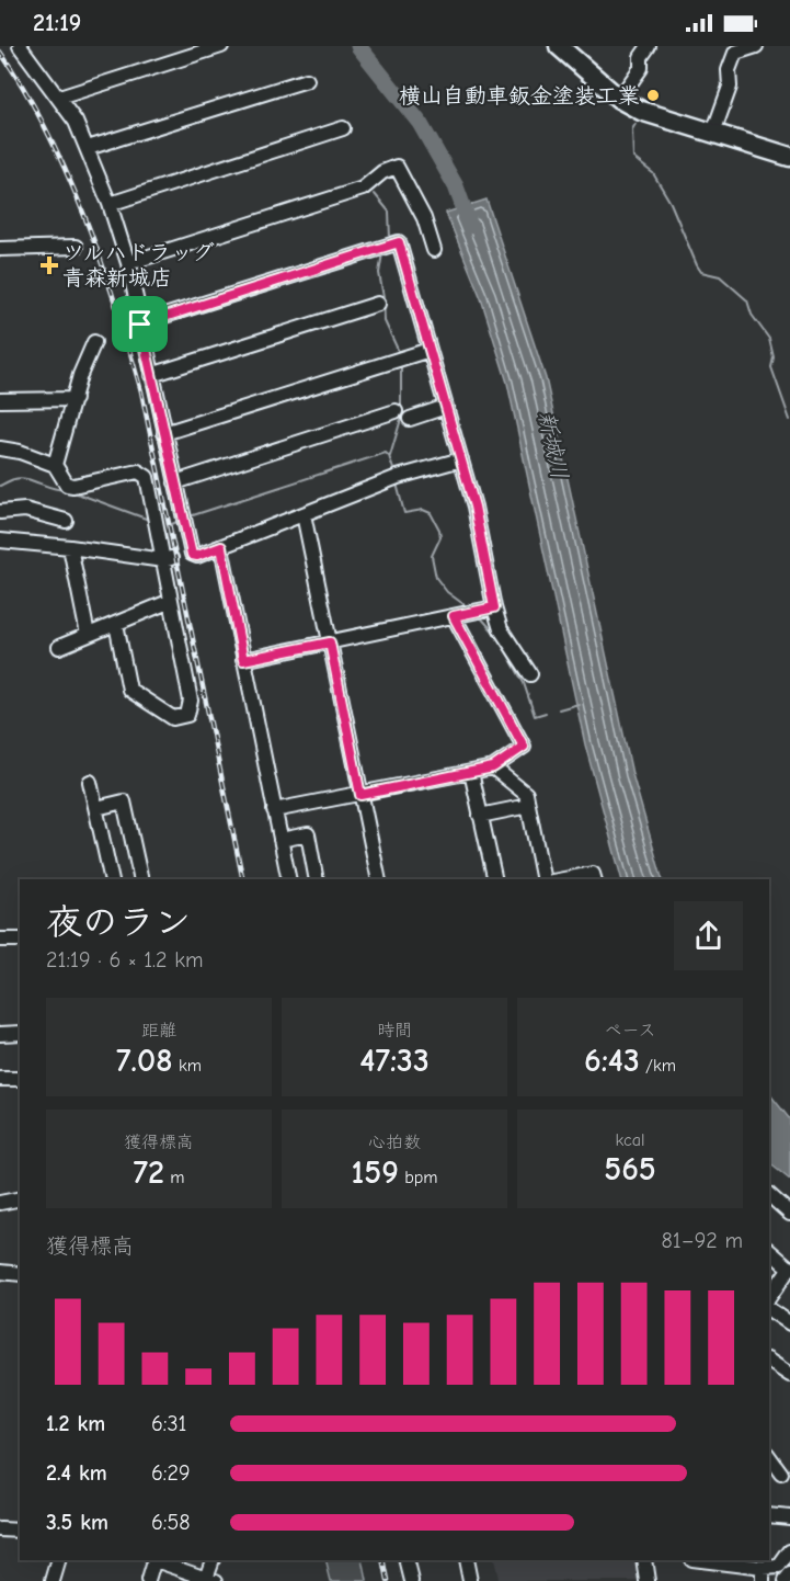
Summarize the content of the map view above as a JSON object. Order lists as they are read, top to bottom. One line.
{"water":["新城川"],"places":{"other":["横山自動車鈑金塗装工業"],"health":["ツルハドラッグ 青森新城店"]},"page":{"status":"21:19","heading":["夜のラン","21:19 · 6 × 1.2 km"],"stats":[["距離","7.08 km"],["時間","47:33"],["ペース","6:43 /km"],["獲得標高","72 m"],["心拍数","159 bpm"],["kcal","565"]],"chart":["獲得標高","81–92 m"],"list":[{"name":"1.2 km","note":"6:31"},{"name":"2.4 km","note":"6:29"},{"name":"3.5 km","note":"6:58"}]}}
